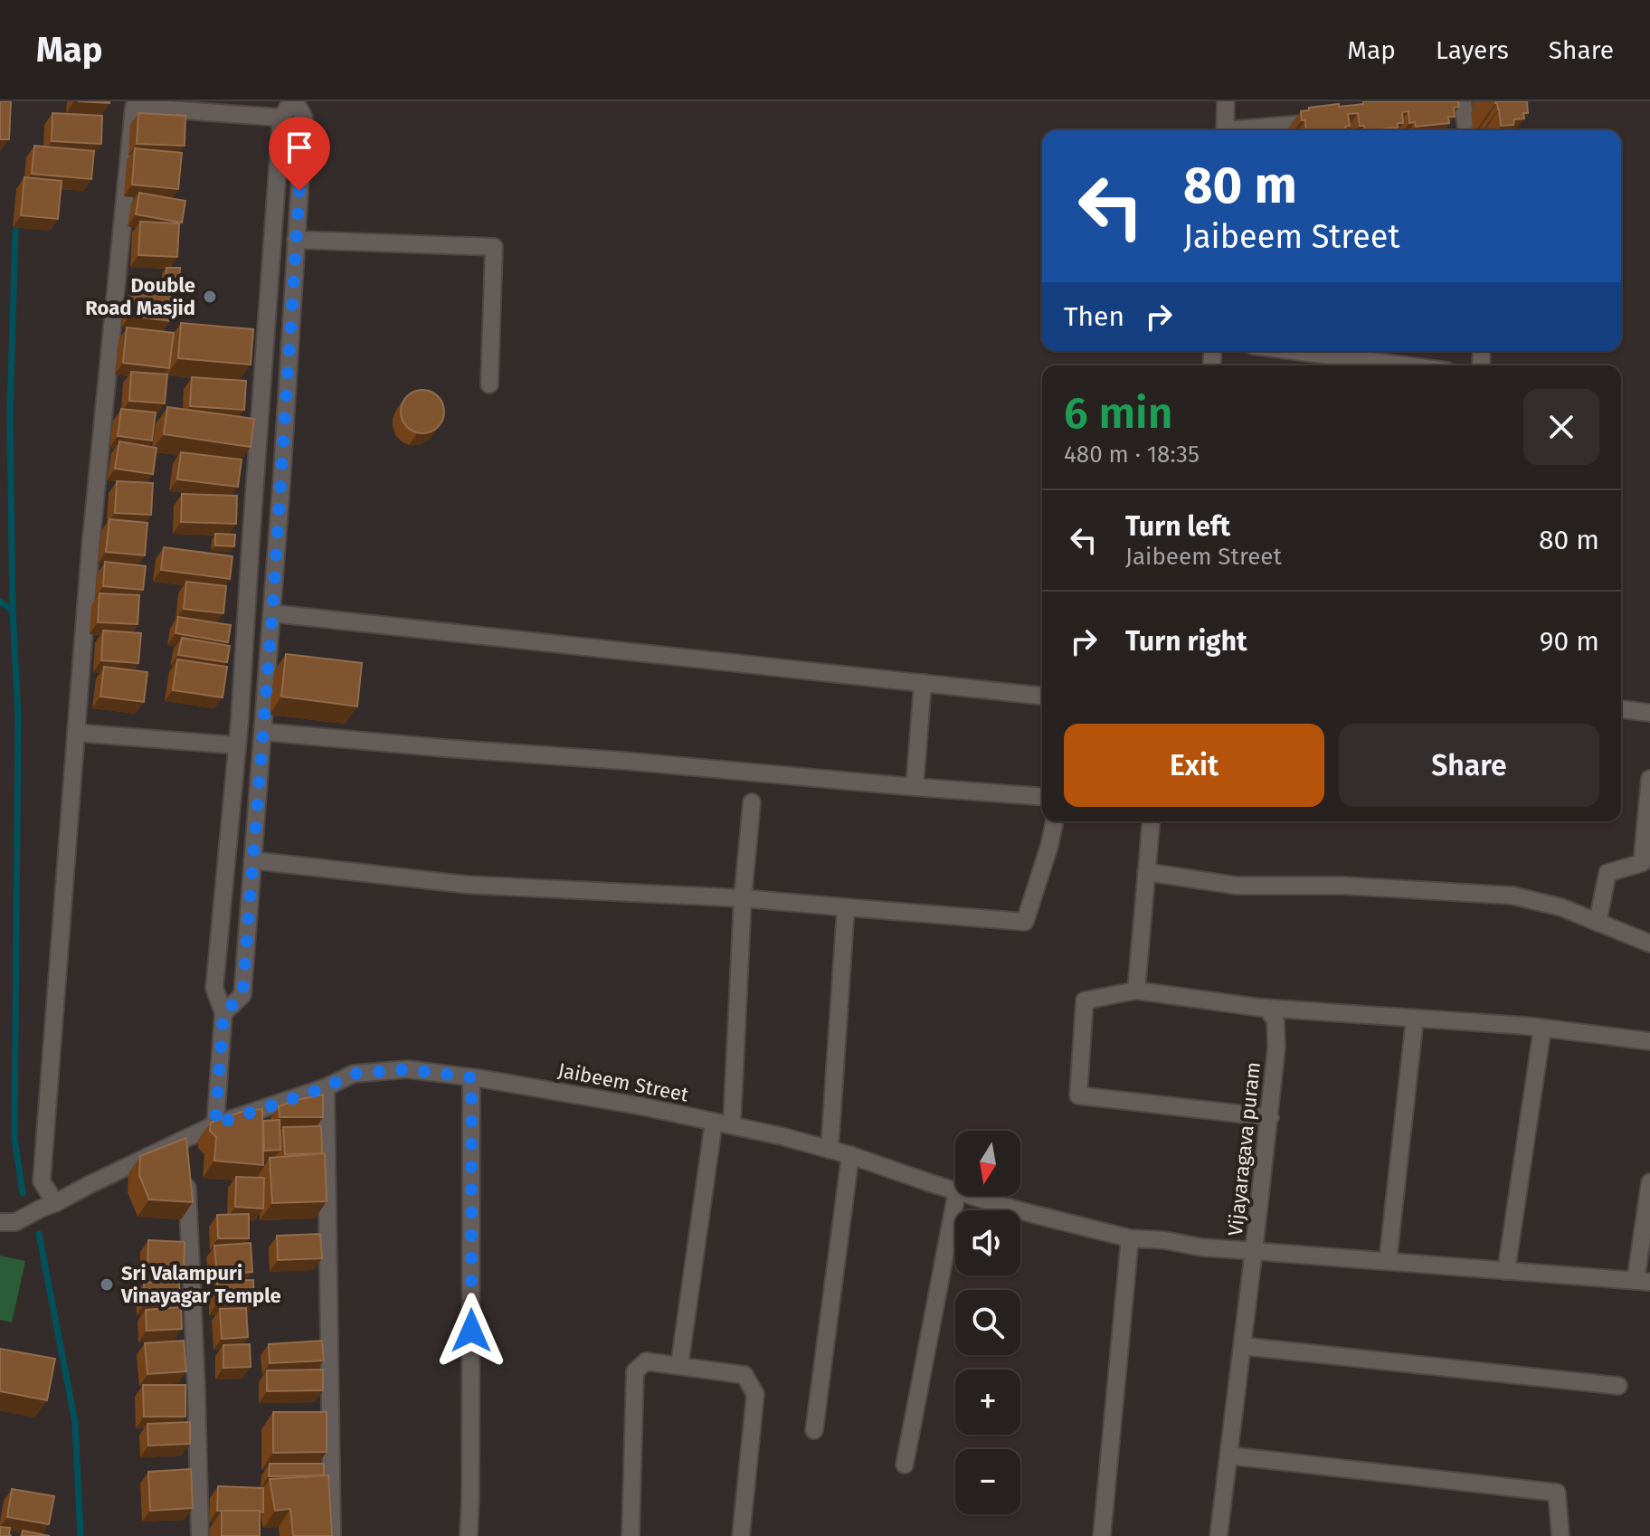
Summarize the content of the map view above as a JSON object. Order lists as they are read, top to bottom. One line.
{"streets":{"street":["Jaibeem Street","Vijayaragava puram"]},"crossings":[["Jaibeem Street","Vijayaragava puram"]],"places":["Double Road Masjid","Sri Valampuri Vinayagar Temple"],"north":"bottom","page":{"header":"Map","nav":["Map","Layers","Share"],"turn":["80 m","Jaibeem Street"],"then":"Then","heading":["6 min","480 m · 18:35"],"list":[{"name":"Turn left","note":"Jaibeem Street","value":"80 m"},{"name":"Turn right","value":"90 m"}],"buttons":["Exit","Share"],"map_buttons":["+","−"]}}
